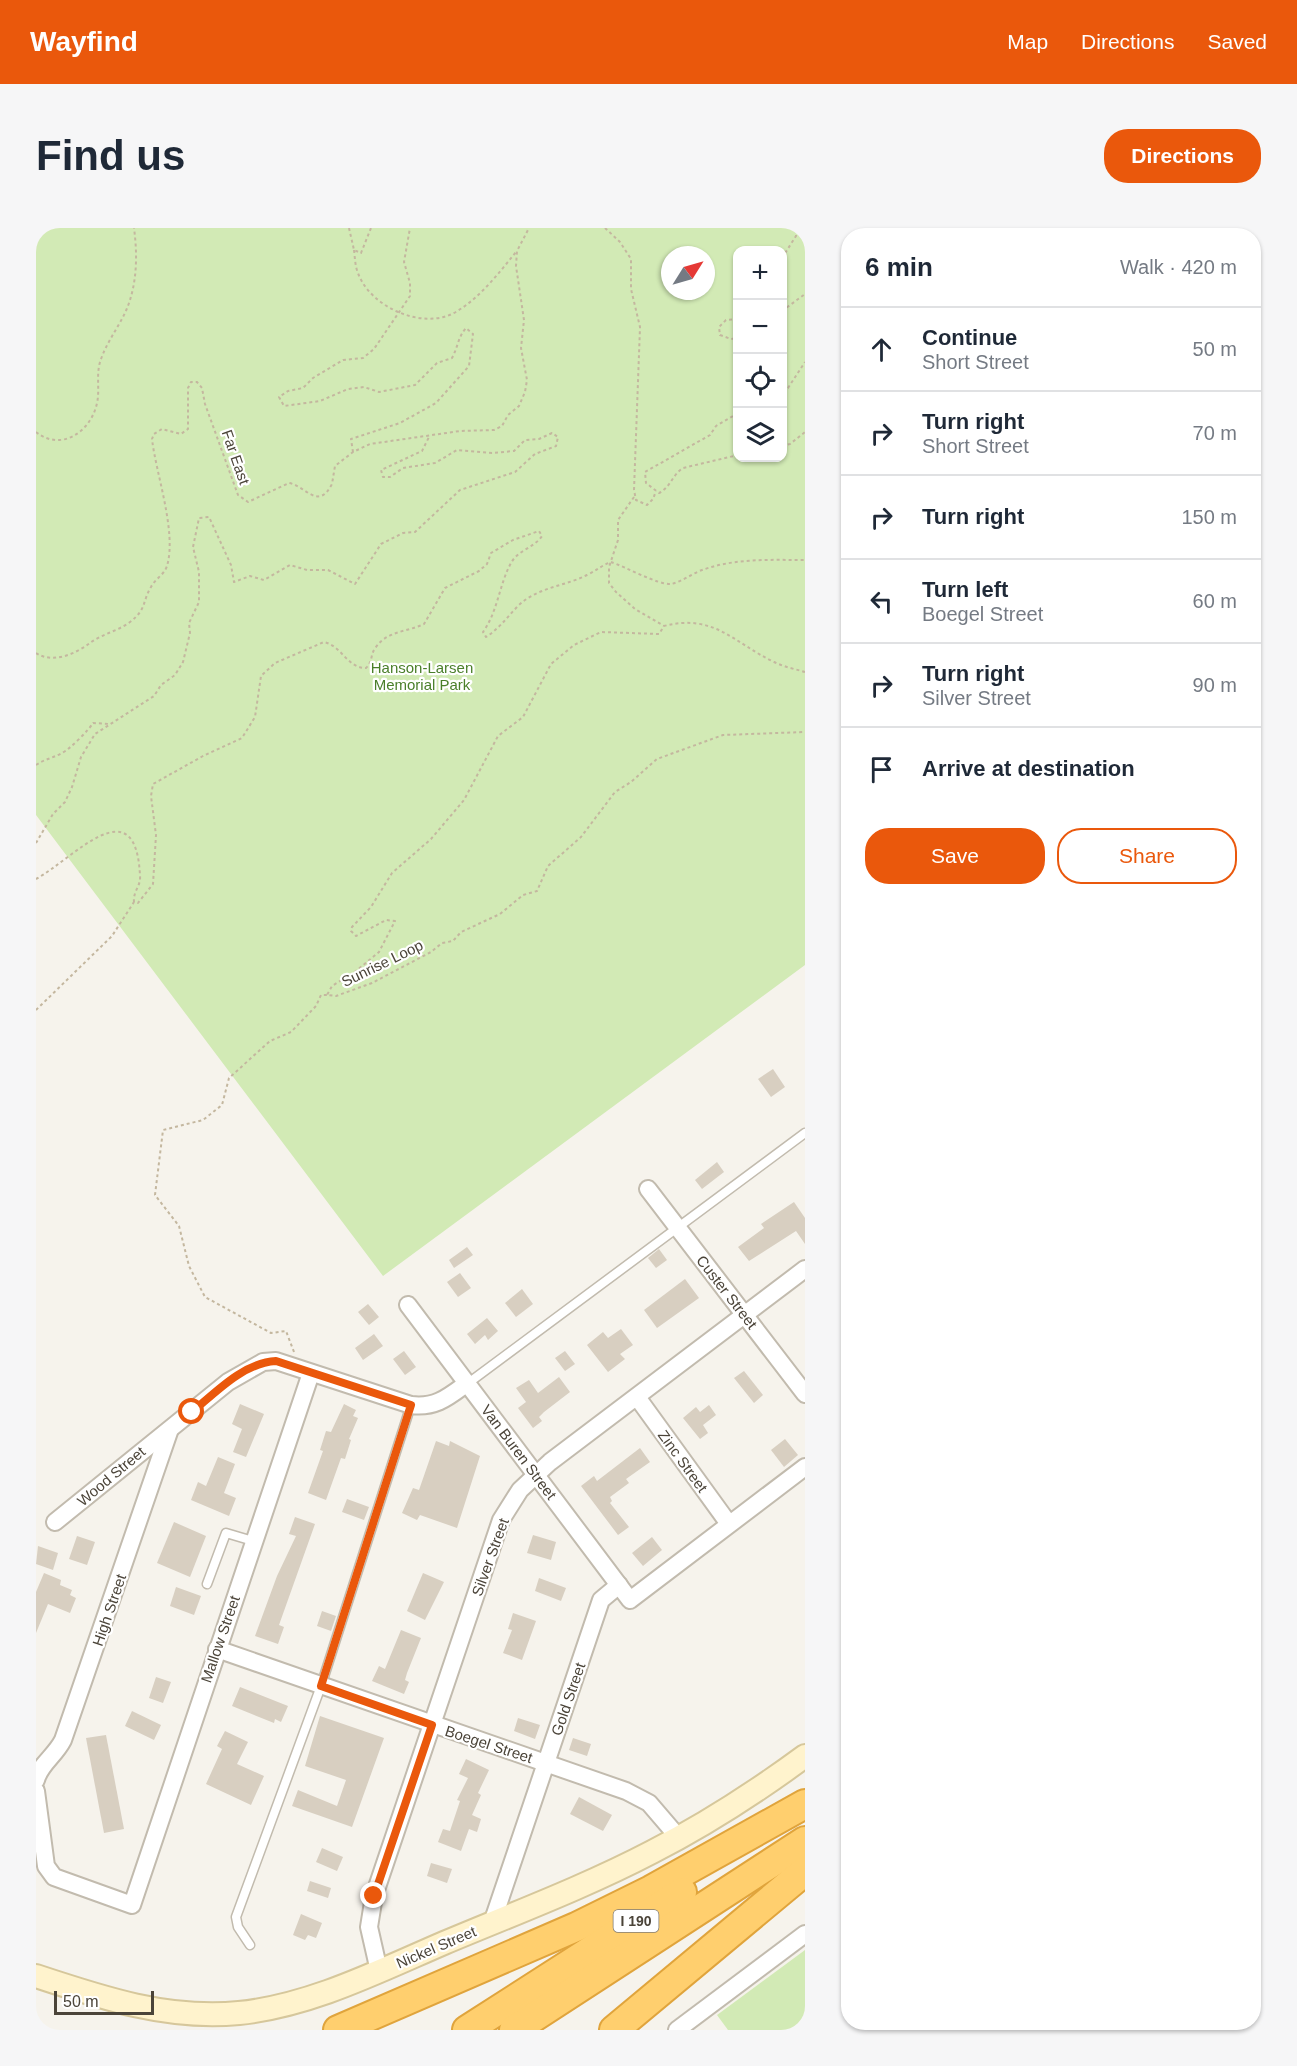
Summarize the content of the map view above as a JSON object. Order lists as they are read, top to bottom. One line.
{"streets":{"highway":["I 190"],"main road":["Nickel Street"],"street":["Custer Street","Van Buren Street","Zinc Street","Wood Street","Silver Street","High Street","Mallow Street","Gold Street","Boegel Street"],"path":["Far East","Sunrise Loop"]},"crossings":[["Custer Street","Silver Street"],["Van Buren Street","Zinc Street"],["Van Buren Street","Silver Street"],["Van Buren Street","Gold Street"],["Zinc Street","Silver Street"],["Wood Street","High Street"],["Wood Street","Mallow Street"],["Silver Street","Boegel Street"],["Silver Street","Nickel Street"],["Mallow Street","Boegel Street"],["Gold Street","Boegel Street"],["Gold Street","Nickel Street"],["Boegel Street","Nickel Street"]],"parks":["Hanson-Larsen Memorial Park"],"scale_bar":"50 m","north":"top right","page":{"header":"Wayfind","nav":["Map","Directions","Saved"],"buttons":["Directions",["Save","Share"]],"title":"Find us","heading":["6 min","Walk · 420 m"],"map_buttons":["+","−"],"list":[["Continue","Short Street","50 m"],["Turn right","Short Street","70 m"],["Turn right","150 m"],["Turn left","Boegel Street","60 m"],["Turn right","Silver Street","90 m"],"Arrive at destination"],"scale":"50 m"}}
